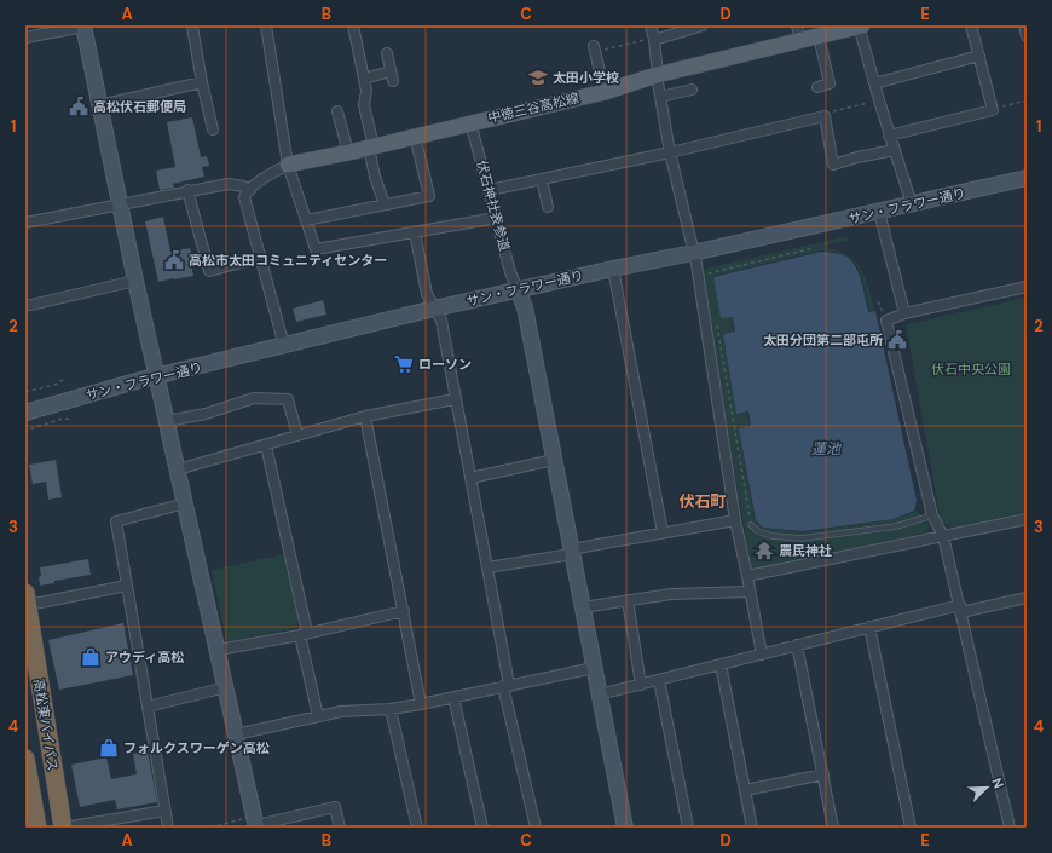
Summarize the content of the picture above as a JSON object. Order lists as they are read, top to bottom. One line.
{"streets":{"highway":["高松東バイパス"],"main road":["中徳三谷高松線"],"street":["伏石神社表参道","サン・フラワー通り"]},"crossings":[["中徳三谷高松線","伏石神社表参道"],["伏石神社表参道","サン・フラワー通り"]],"districts":["伏石町"],"water":["蓮池"],"parks":["伏石中央公園"],"places":{"school or university":["太田小学校"],"public building":["高松伏石郵便局","高松市太田コミュニティセンター","太田分団第二部屯所"],"supermarket":["ローソン"],"temple":["農民神社"],"shop":["アウディ高松","フォルクスワーゲン高松"]},"north":"top right","grid":{"columns":["A","B","C","D","E"],"rows":["1","2","3","4"]}}
